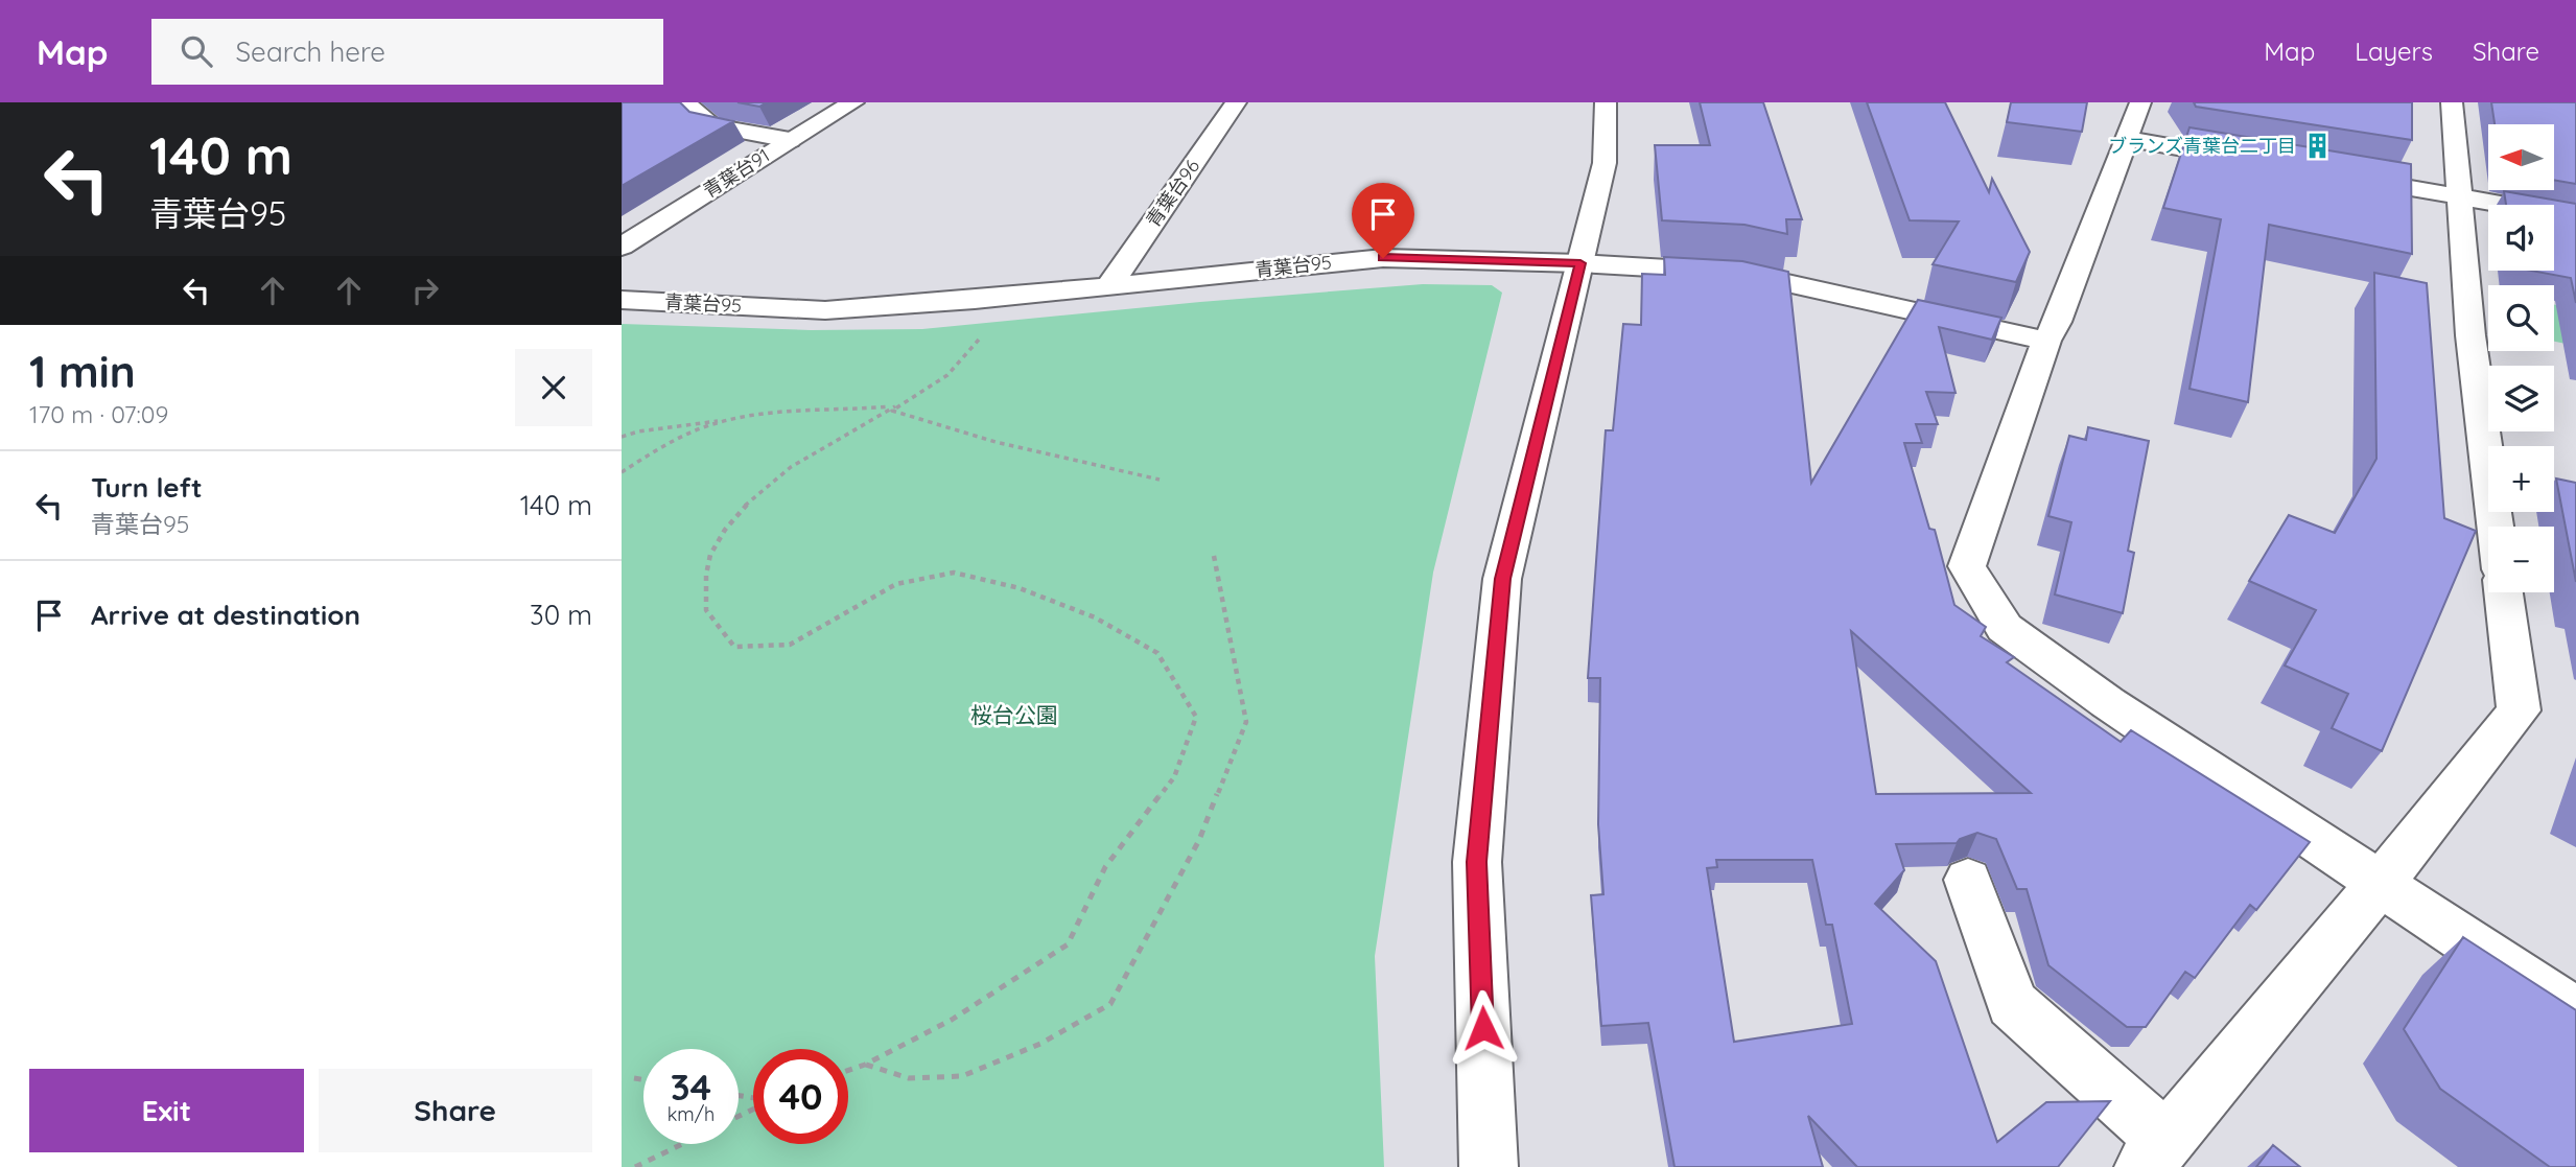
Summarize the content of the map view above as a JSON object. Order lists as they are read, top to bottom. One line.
{"streets":{"street":["青葉台91","青葉台96","青葉台95"]},"crossings":[["青葉台96","青葉台95"]],"parks":["桜台公園"],"places":{"building":["ブランズ青葉台二丁目"]},"north":"left","page":{"header":"Map","search":"Search here","nav":["Map","Layers","Share"],"turn":["140 m","青葉台95"],"map_buttons":["+","−"],"heading":["1 min","170 m · 07:09"],"list":[{"name":"Turn left","note":"青葉台95","value":"140 m"},{"name":"Arrive at destination","value":"30 m"}],"speed":"34 km/h","limit":"40","buttons":["Exit","Share"]}}
